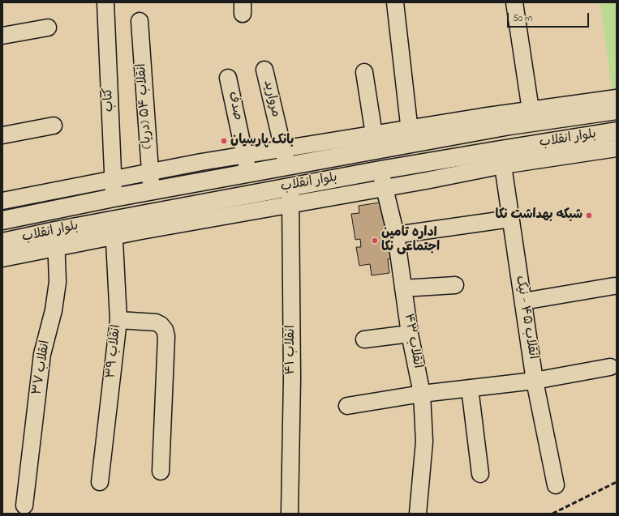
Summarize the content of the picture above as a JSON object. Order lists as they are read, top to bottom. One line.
{"streets":{"main road":["بلوار انقلاب"],"street":["مروارید","کتاب","انقلاب ۵۴ (دریا)","صدف","انقلاب ۴۵ - نیک","انقلاب ۴۳","انقلاب ۴۱","انقلاب ۳۹","انقلاب ۳۷"]},"crossings":[["مروارید","بلوار انقلاب"],["کتاب","بلوار انقلاب"],["انقلاب ۵۴ (دریا)","بلوار انقلاب"],["صدف","بلوار انقلاب"],["بلوار انقلاب","انقلاب ۴۵ - نیک"],["بلوار انقلاب","انقلاب ۴۳"],["بلوار انقلاب","انقلاب ۴۱"],["بلوار انقلاب","انقلاب ۳۹"],["بلوار انقلاب","انقلاب ۳۷"]],"places":["بانک پارسیان","شبکه بهداشت نکا","اداره تامین اجتماعی نکا"],"scale_bar":"50 m"}
